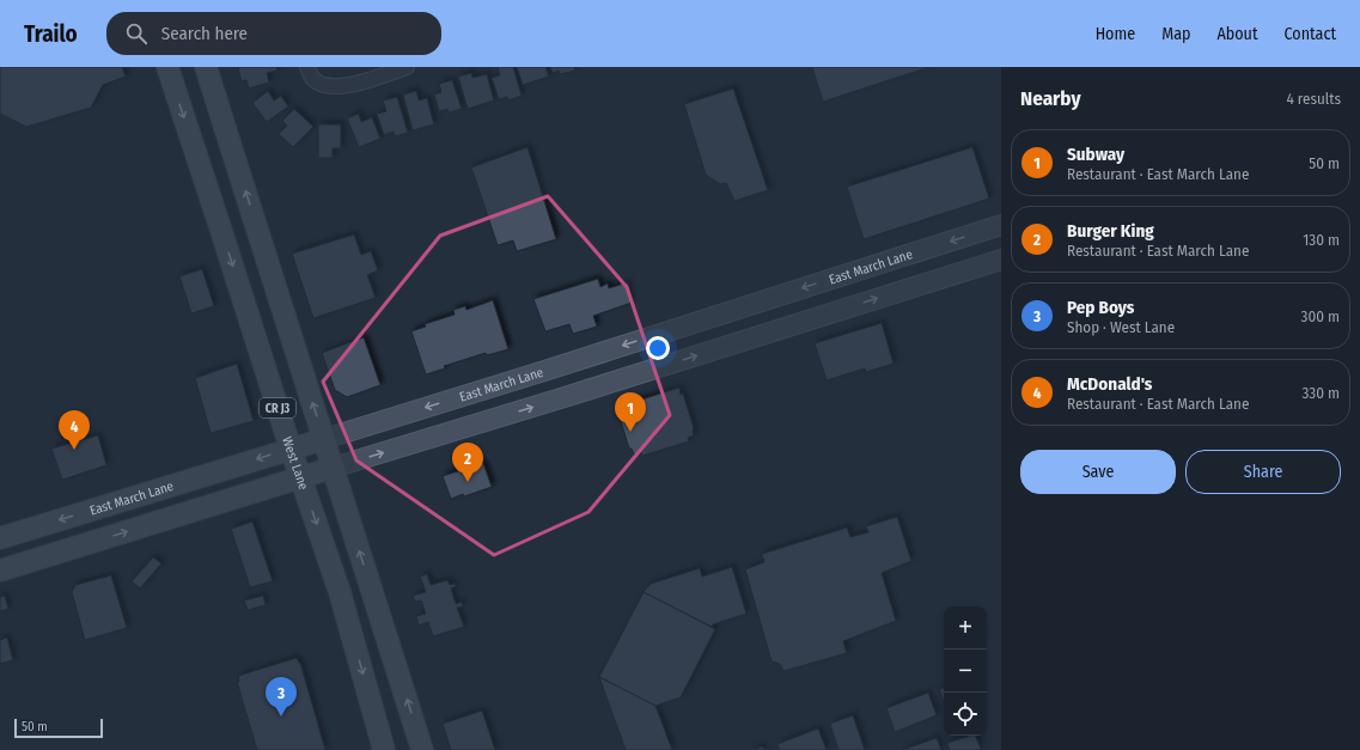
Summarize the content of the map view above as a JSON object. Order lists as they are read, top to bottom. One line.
{"streets":{"main road":["East March Lane","CR J3","West Lane"]},"crossings":[["East March Lane","CR J3"],["East March Lane","West Lane"]],"scale_bar":"50 m","page":{"header":"Trailo","search":"Search here","nav":["Home","Map","About","Contact"],"heading":["Nearby","4 results"],"list":[{"mark":"1","name":"Subway","note":"Restaurant · East March Lane","value":"50 m"},{"mark":"2","name":"Burger King","note":"Restaurant · East March Lane","value":"130 m"},{"mark":"3","name":"Pep Boys","note":"Shop · West Lane","value":"300 m"},{"mark":"4","name":"McDonald's","note":"Restaurant · East March Lane","value":"330 m"}],"pins":["1","4","2","3"],"buttons":["Save","Share"],"map_buttons":["+","−"],"scale":"50 m"}}
